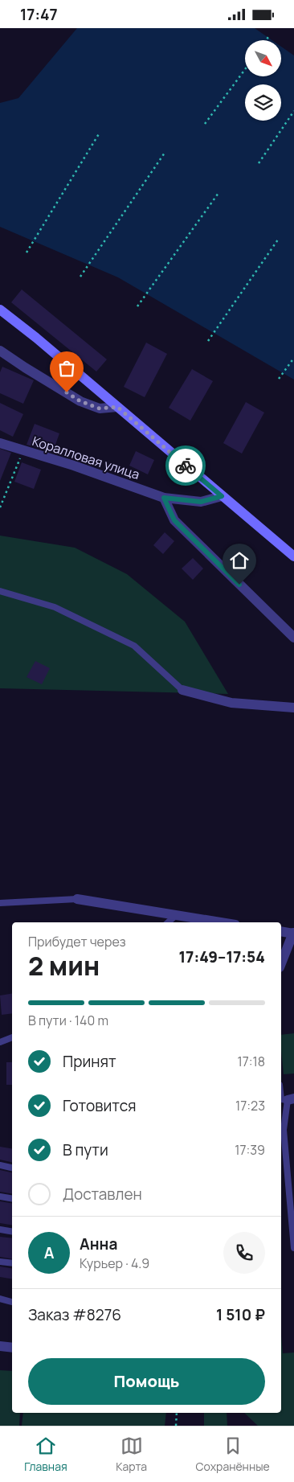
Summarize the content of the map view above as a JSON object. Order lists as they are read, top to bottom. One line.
{"streets":{"street":["Коралловая улица"]},"north":"bottom right","page":{"status":"17:47","heading":["2 мин","Прибудет через","17:49–17:54"],"panel":["Анна","Курьер · 4.9","Заказ #8276","1 510 ₽"],"bar":"В пути · 140 m","list":[["Принят","17:18"],["Готовится","17:23"],["В пути","17:39"],"Доставлен"],"round":"А","buttons":"Помощь","tabs":["Главная","Карта","Сохранённые"]}}
